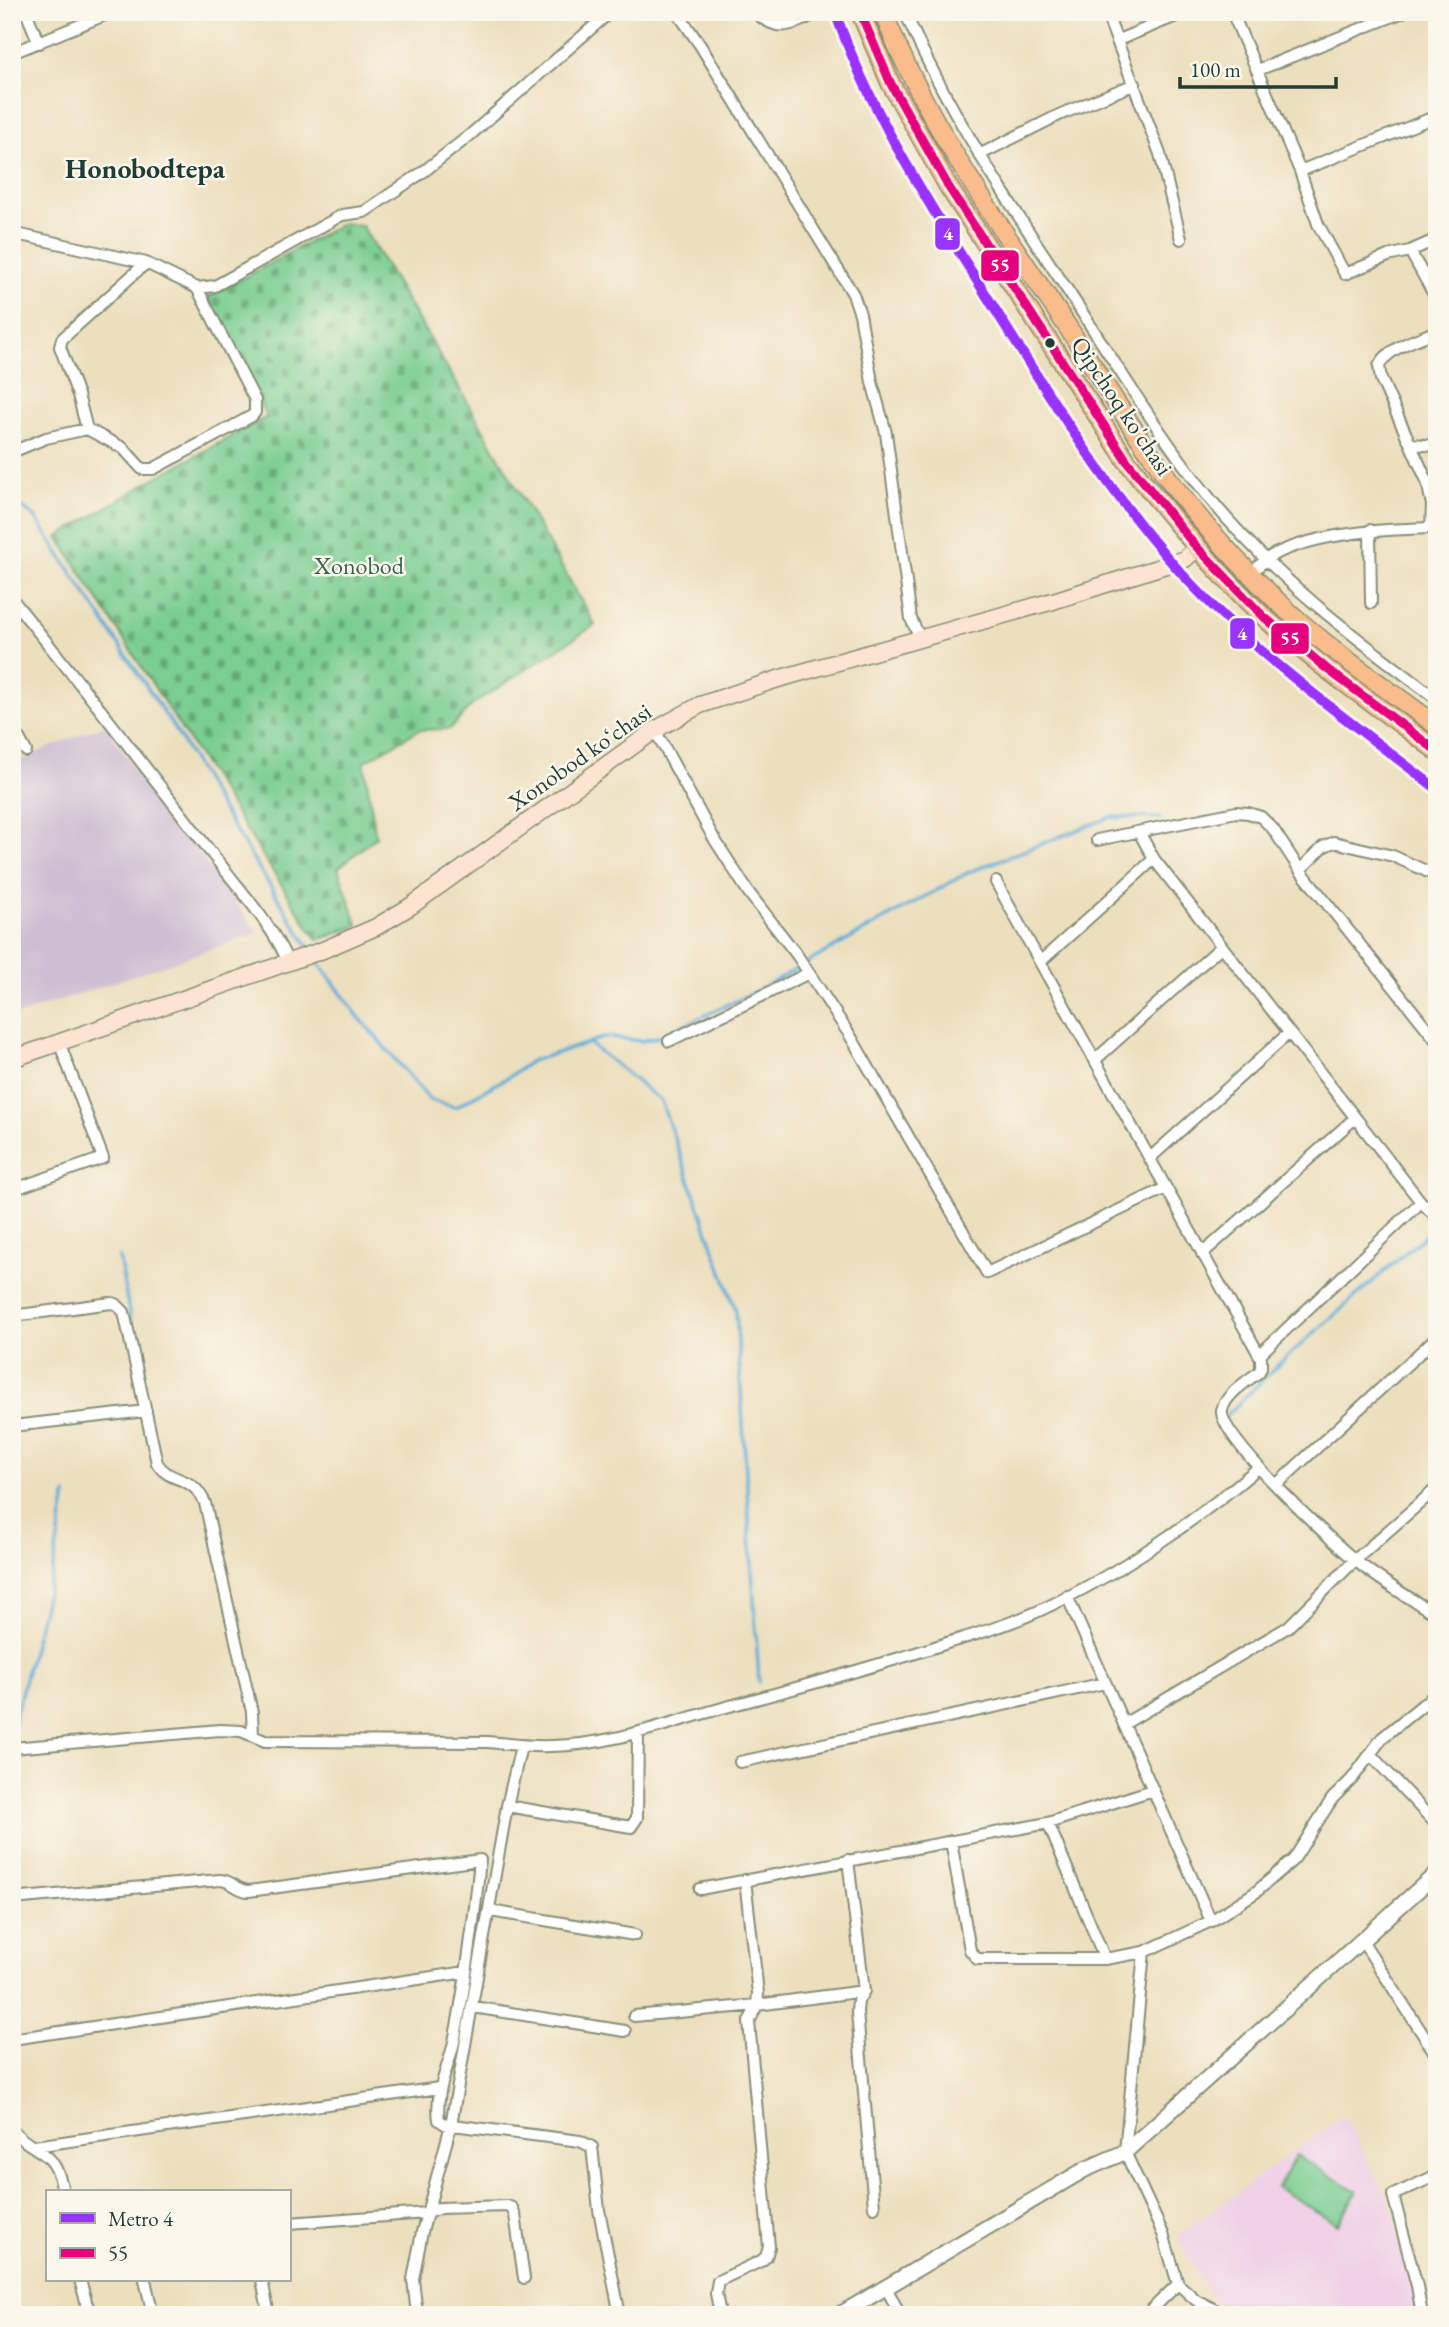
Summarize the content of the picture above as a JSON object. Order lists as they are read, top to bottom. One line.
{"streets":{"main road":["Qipchoq ko'chasi","Xonobod koʻchasi"]},"crossings":[["Qipchoq ko'chasi","Xonobod koʻchasi"]],"districts":["Honobodtepa"],"parks":["Xonobod"],"lines":["metro line 4","transit line 55"],"legend":["Metro 4","55"],"scale_bar":"100 m"}
